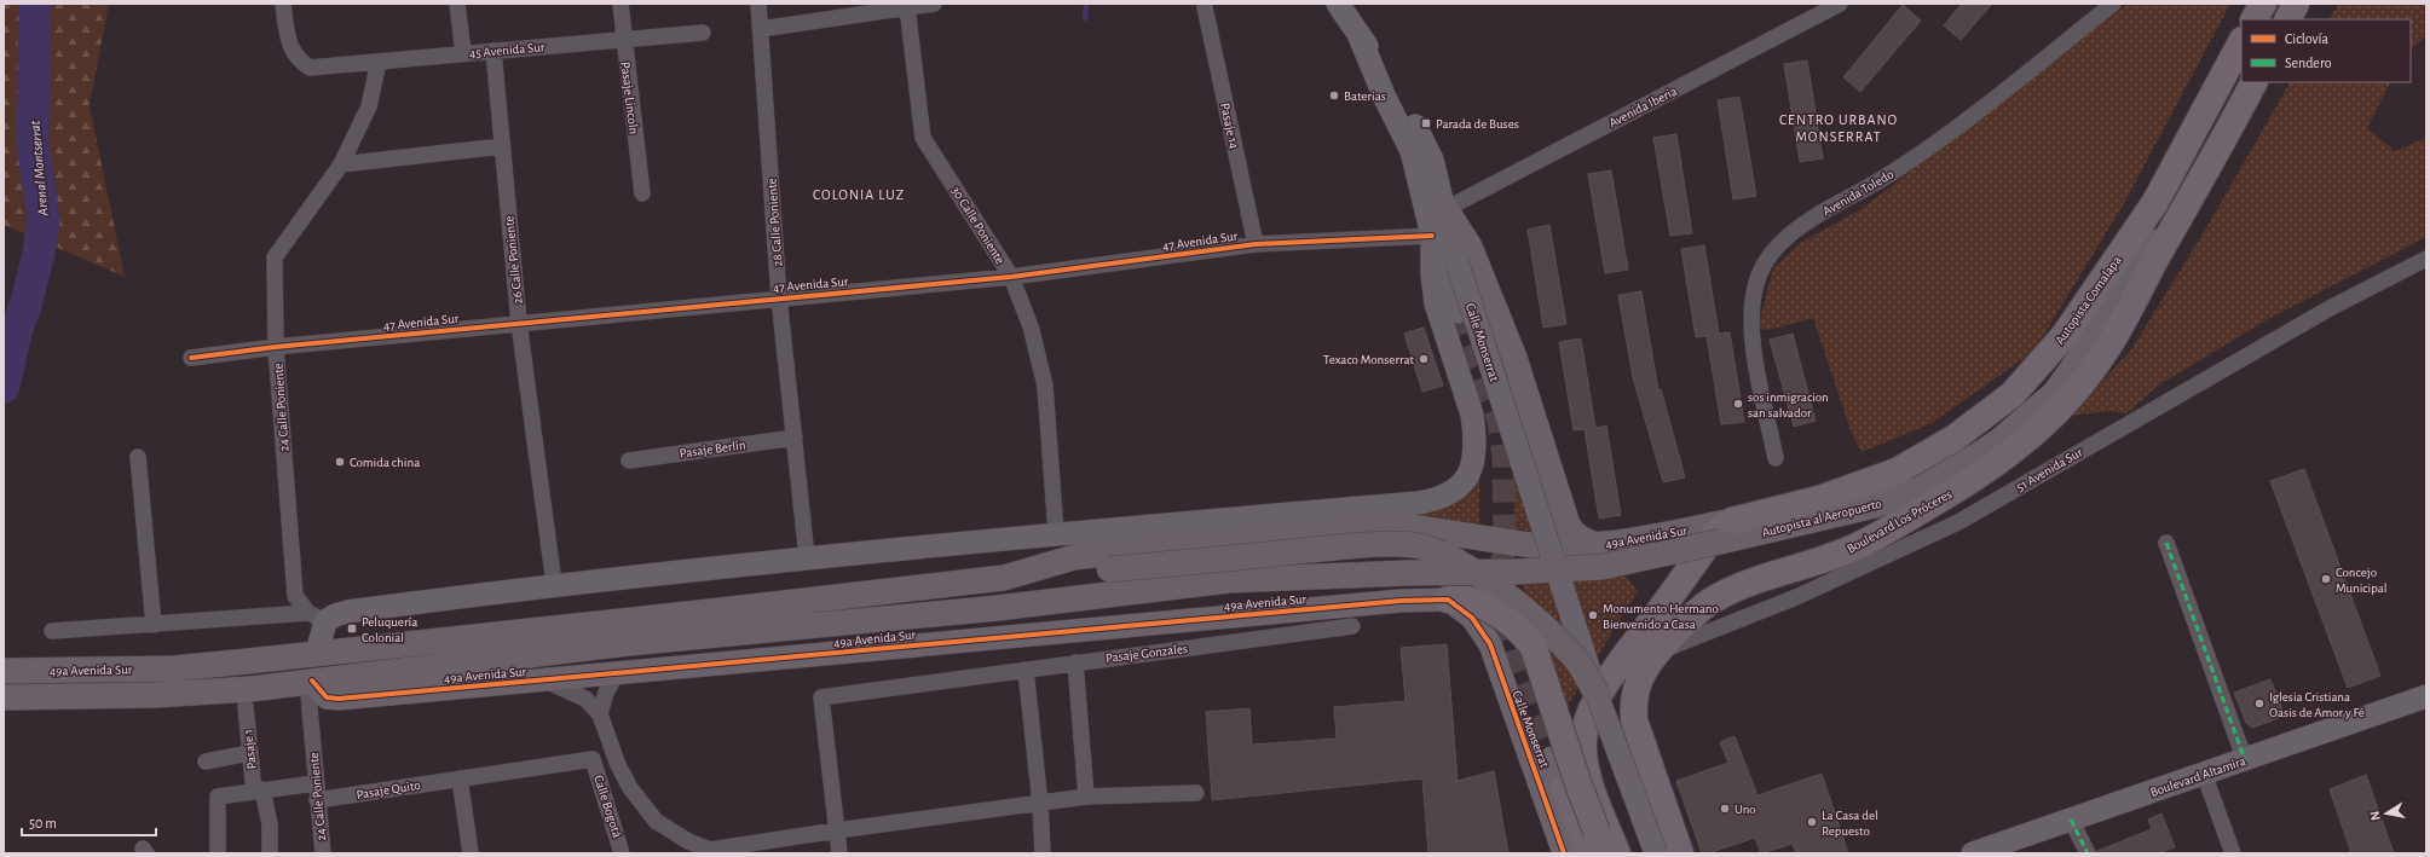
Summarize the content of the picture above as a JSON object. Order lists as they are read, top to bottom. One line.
{"streets":{"highway":["Autopista Comalapa","Boulevard Los Próceres"],"main road":["Autopista al Aeropuerto","49a Avenida Sur"],"street":["45 Avenida Sur","Pasaje Lincoln","Avenida Iberia","Pasaje 14","Avenida Toledo","28 Calle Poniente","30 Calle Poniente","47 Avenida Sur","26 Calle Poniente","Calle Monserrat","24 Calle Poniente","Pasaje Berlín","51 Avenida Sur","Pasaje Gonzales","Pasaje 1","Boulevard Altamira","Pasaje Quito","Calle Bogotá"]},"crossings":[["45 Avenida Sur","Pasaje Lincoln"],["45 Avenida Sur","26 Calle Poniente"],["45 Avenida Sur","24 Calle Poniente"],["Avenida Iberia","Calle Monserrat"],["Pasaje 14","47 Avenida Sur"],["28 Calle Poniente","47 Avenida Sur"],["28 Calle Poniente","Pasaje Berlín"],["30 Calle Poniente","47 Avenida Sur"],["47 Avenida Sur","26 Calle Poniente"],["47 Avenida Sur","Calle Monserrat"],["47 Avenida Sur","24 Calle Poniente"],["Autopista Comalapa","Autopista al Aeropuerto"],["Autopista Comalapa","49a Avenida Sur"],["Calle Monserrat","49a Avenida Sur"],["24 Calle Poniente","49a Avenida Sur"],["24 Calle Poniente","Pasaje Quito"],["51 Avenida Sur","Boulevard Los Próceres"],["Autopista al Aeropuerto","Boulevard Los Próceres"],["Autopista al Aeropuerto","49a Avenida Sur"],["Pasaje Quito","Calle Bogotá"]],"districts":["CENTRO URBANO MONSERRAT","COLONIA LUZ"],"water":["Arenal Montserrat"],"places":{"other":["Baterias","Texaco Monserrat","sos inmigracion san salvador","Comida china","Concejo Municipal","Monumento Hermano Bienvenido a Casa","Iglesia Cristiana Oasis de Amor y Fé","Uno","La Casa del Repuesto"],"transit":["Parada de Buses","Peluquería Colonial"]},"legend":["Ciclovía","Sendero"],"scale_bar":"50 m","north":"left"}
